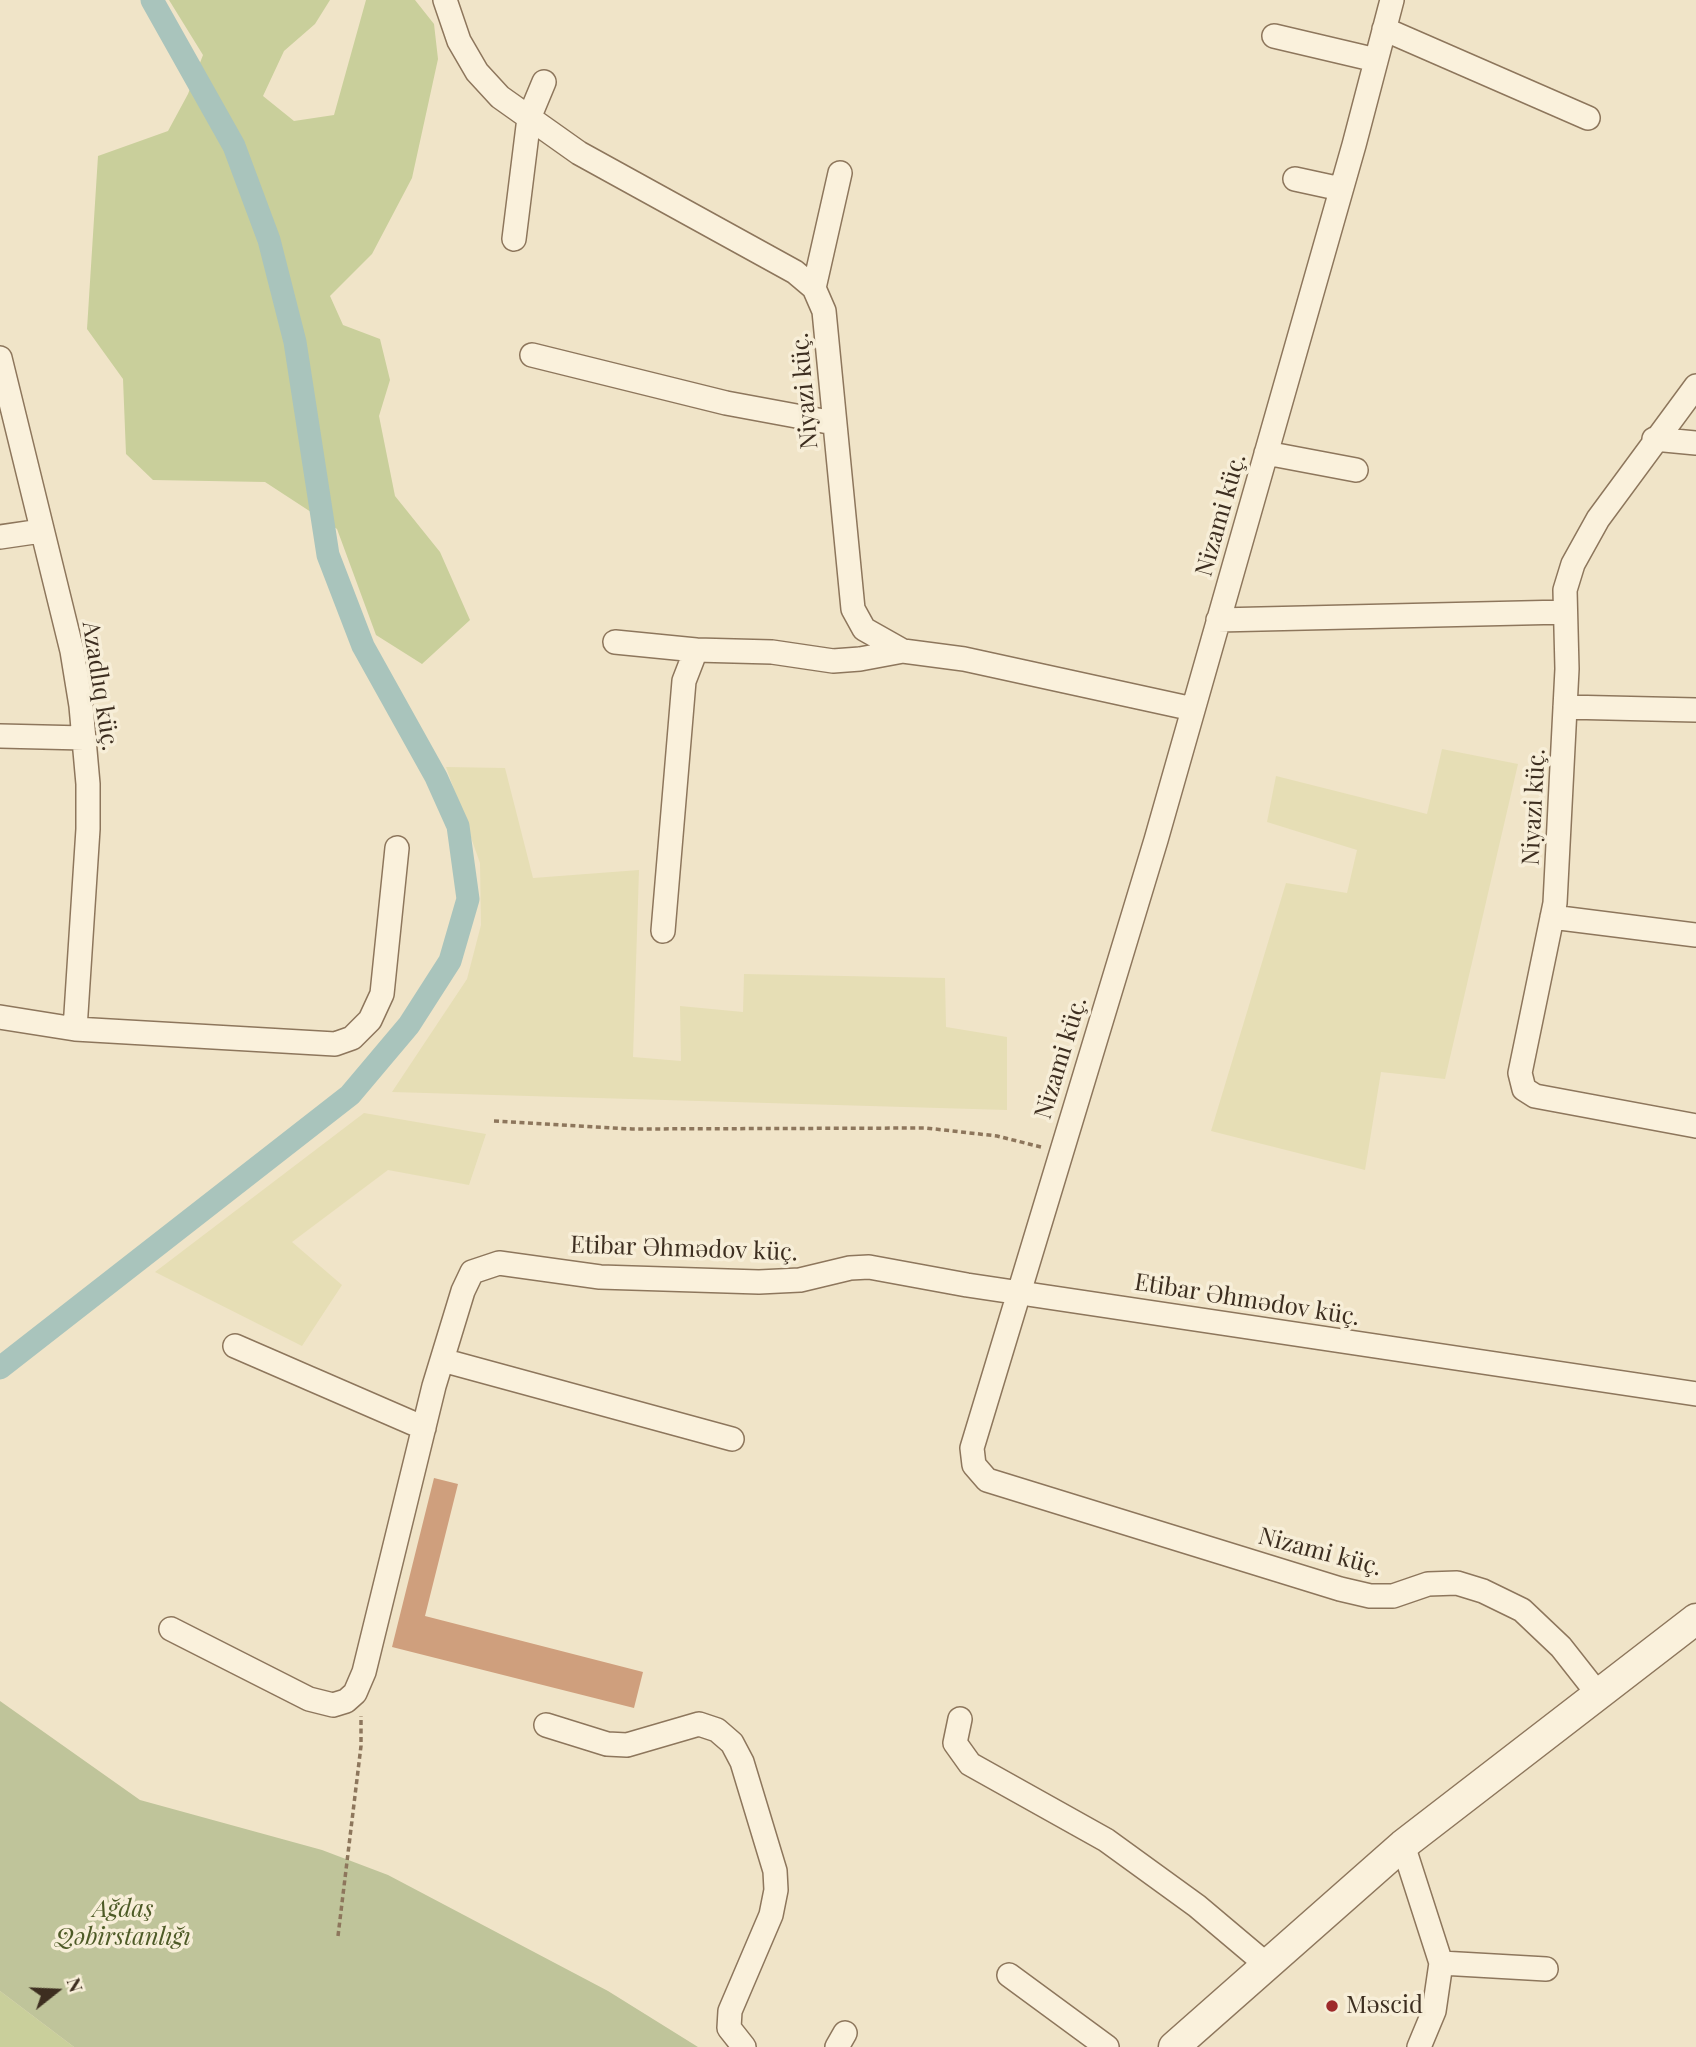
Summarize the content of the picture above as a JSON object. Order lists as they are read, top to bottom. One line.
{"streets":{"street":["Niyazi küç.","Nizami küç.","Azadlıq küç.","Etibar Əhmədov küç."]},"crossings":[["Niyazi küç.","Nizami küç."],["Nizami küç.","Etibar Əhmədov küç."]],"parks":["Ağdaş Qəbirstanlığı"],"places":["Məscid"],"north":"right"}
